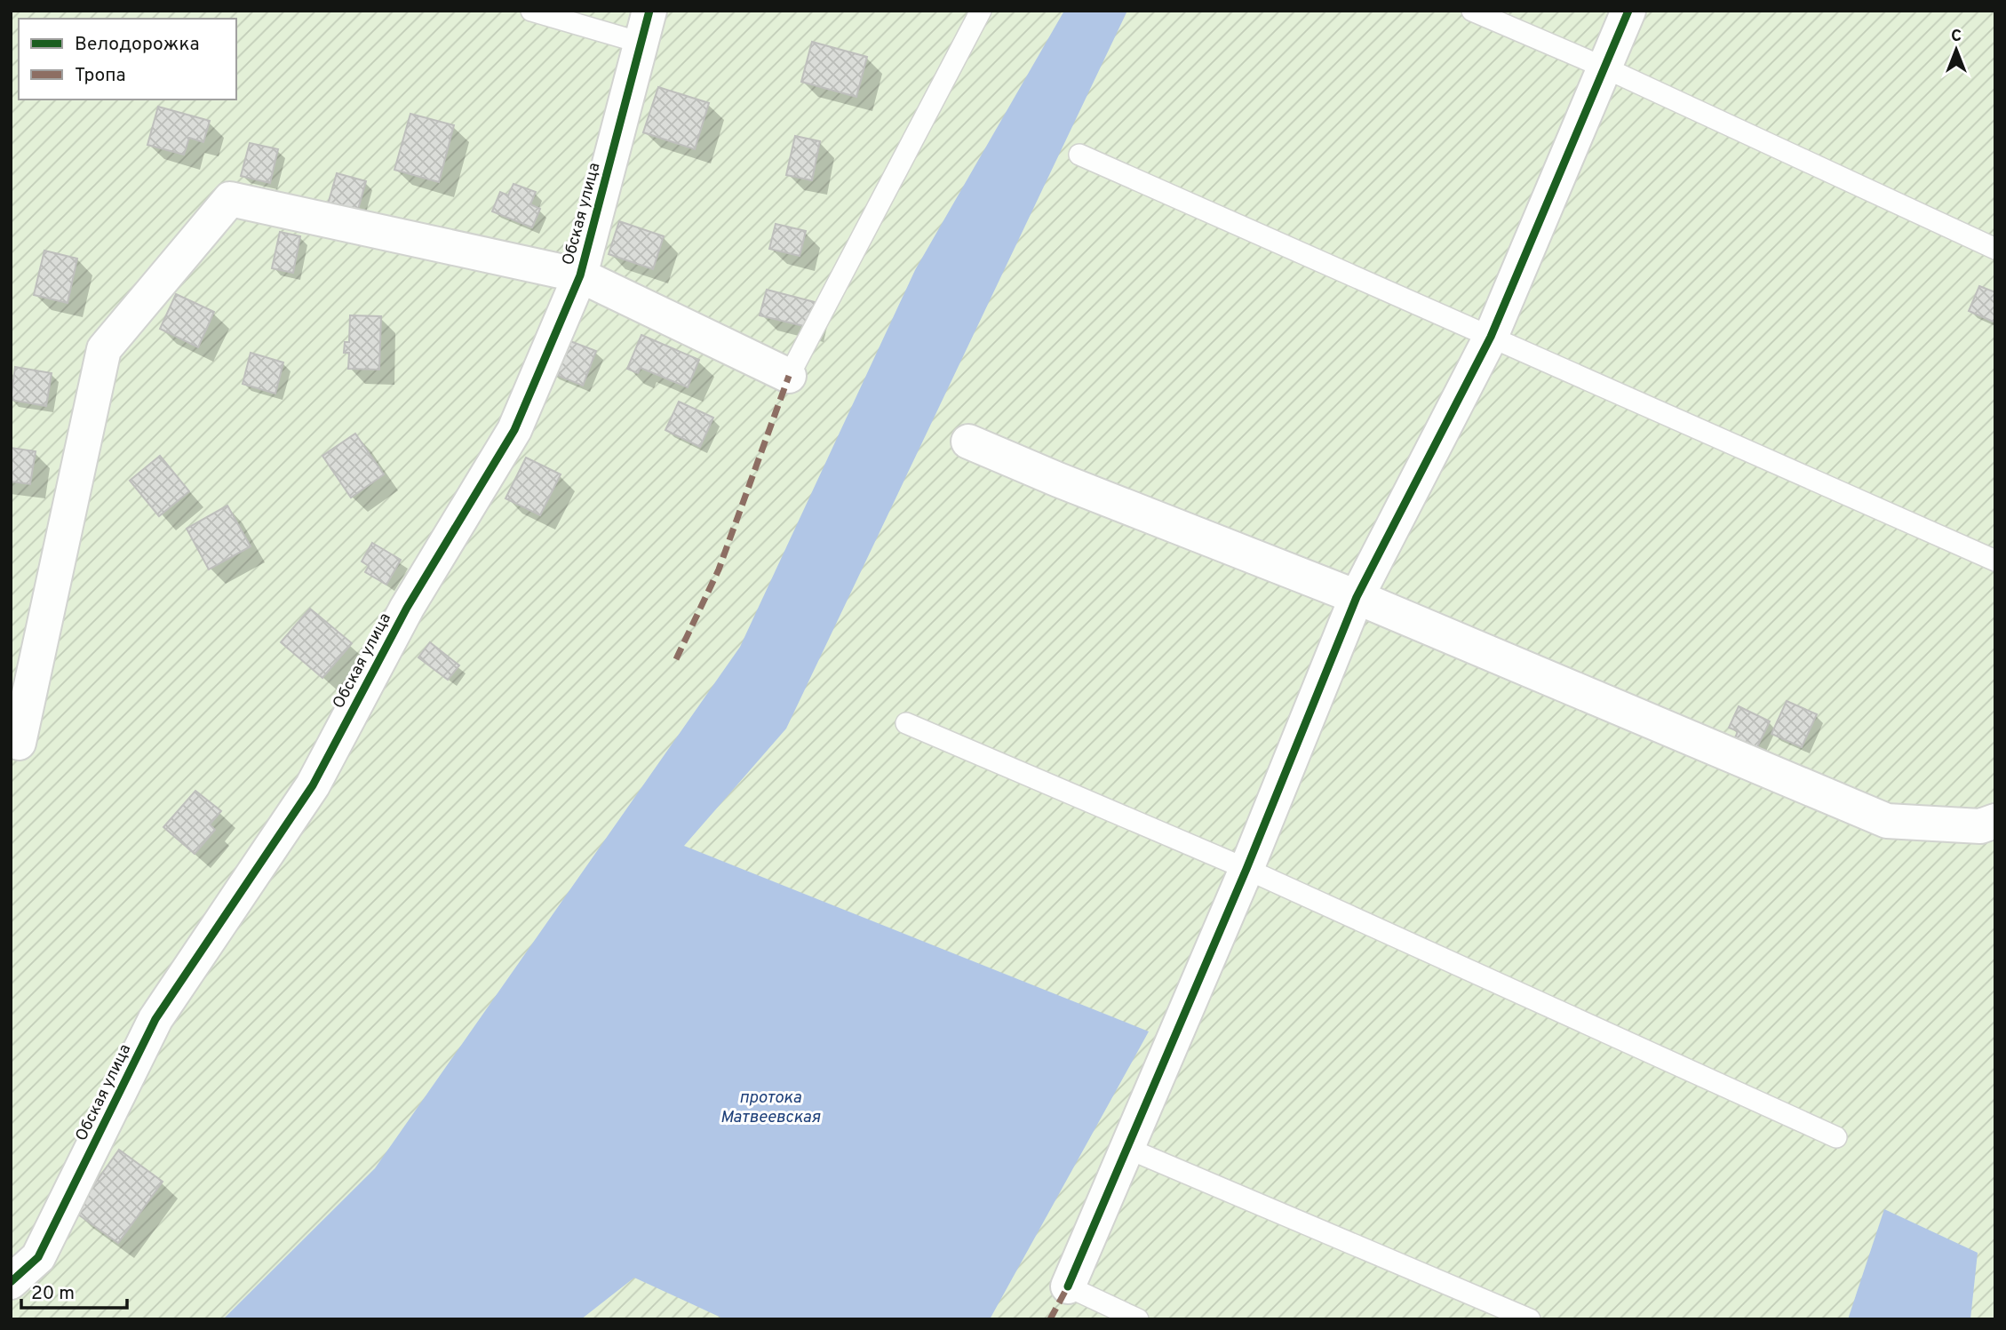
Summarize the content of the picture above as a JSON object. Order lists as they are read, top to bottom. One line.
{"streets":{"street":["Обская улица"]},"water":["протока Матвеевская"],"legend":["Велодорожка","Тропа"],"scale_bar":"20 m","north":"top"}
